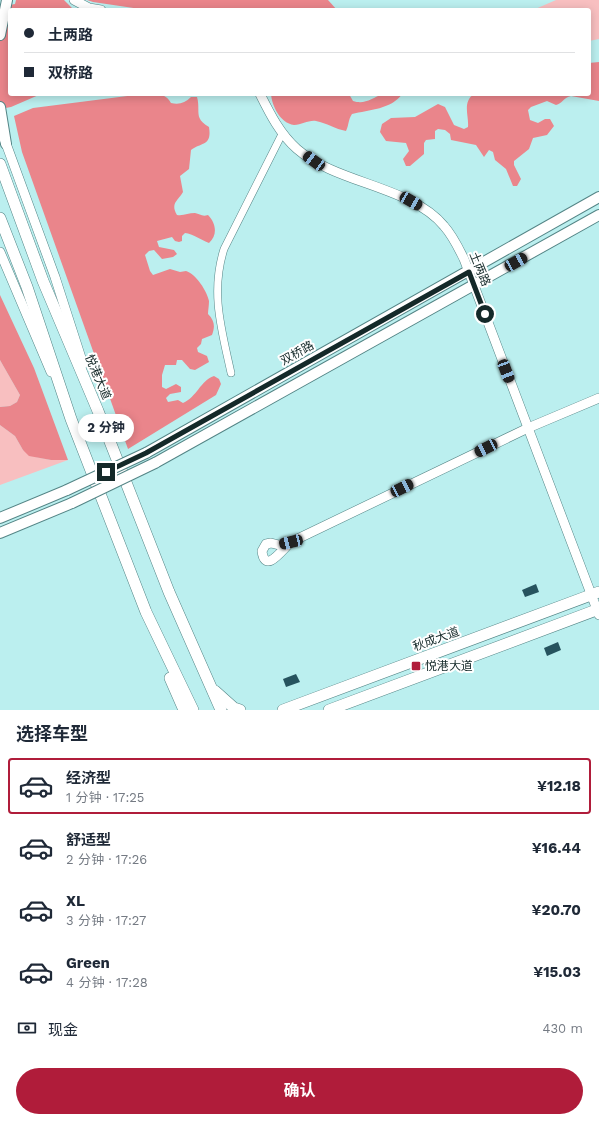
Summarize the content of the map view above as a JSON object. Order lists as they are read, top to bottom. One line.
{"streets":{"main road":["双桥路","悦港大道","秋成大道"],"street":["土两路"]},"crossings":[["土两路","双桥路"],["土两路","秋成大道"]],"places":{"transit":["悦港大道"]},"page":{"banner":["土两路","双桥路"],"bubble":"2 分钟","heading":"选择车型","list":[{"name":"经济型","note":"1 分钟 · 17:25","value":"¥12.18"},{"name":"舒适型","note":"2 分钟 · 17:26","value":"¥16.44"},{"name":"XL","note":"3 分钟 · 17:27","value":"¥20.70"},{"name":"Green","note":"4 分钟 · 17:28","value":"¥15.03"}],"pay":["现金","430 m"],"buttons":"确认"}}
